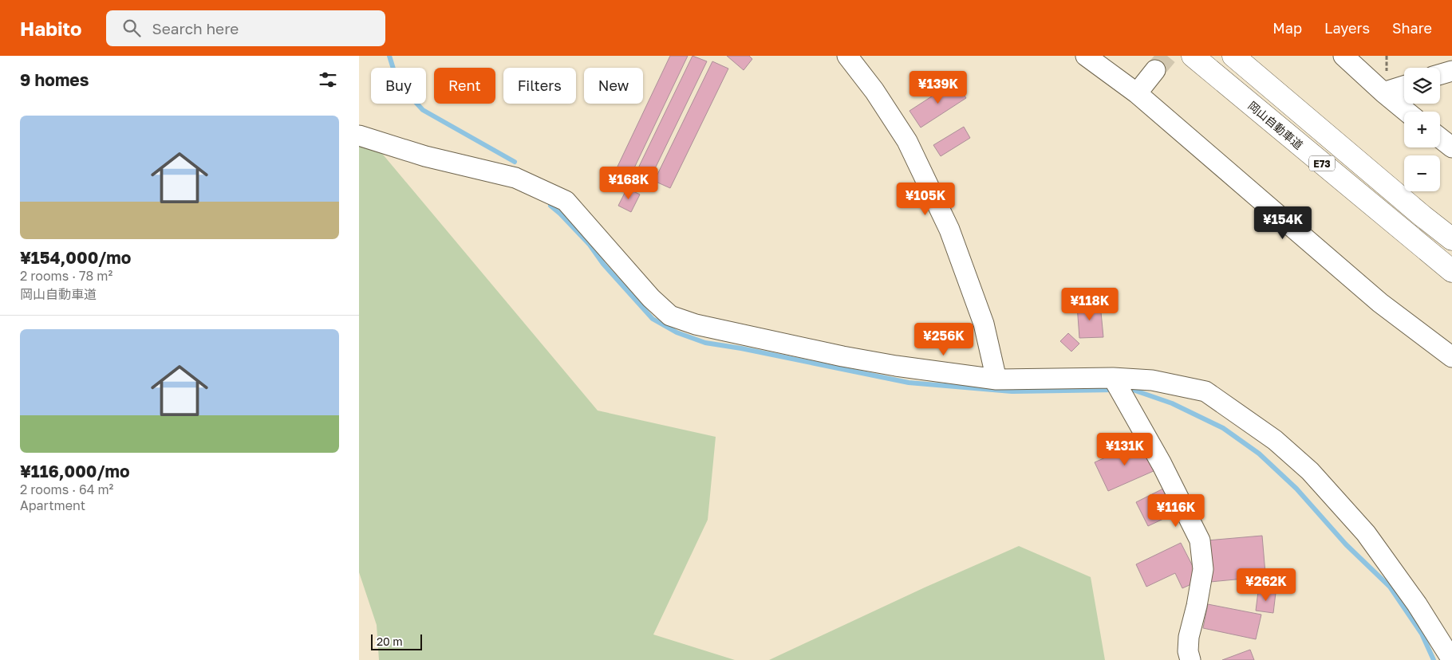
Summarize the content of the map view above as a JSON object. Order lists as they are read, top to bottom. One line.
{"streets":{"highway":["岡山自動車道","E73"]},"scale_bar":"20 m","page":{"header":"Habito","search":"Search here","nav":["Map","Layers","Share"],"heading":"9 homes","map_buttons":["+","−"],"chip":["Buy","Rent","Filters","New"],"price":["¥139K","¥168K","¥105K","¥154K","¥118K","¥256K","¥131K","¥116K","¥262K"],"list":[{"name":"¥154,000/mo","note":"2 rooms · 78 m² · 岡山自動車道"},{"name":"¥116,000/mo","note":"2 rooms · 64 m² · Apartment"}],"scale":"20 m"}}
